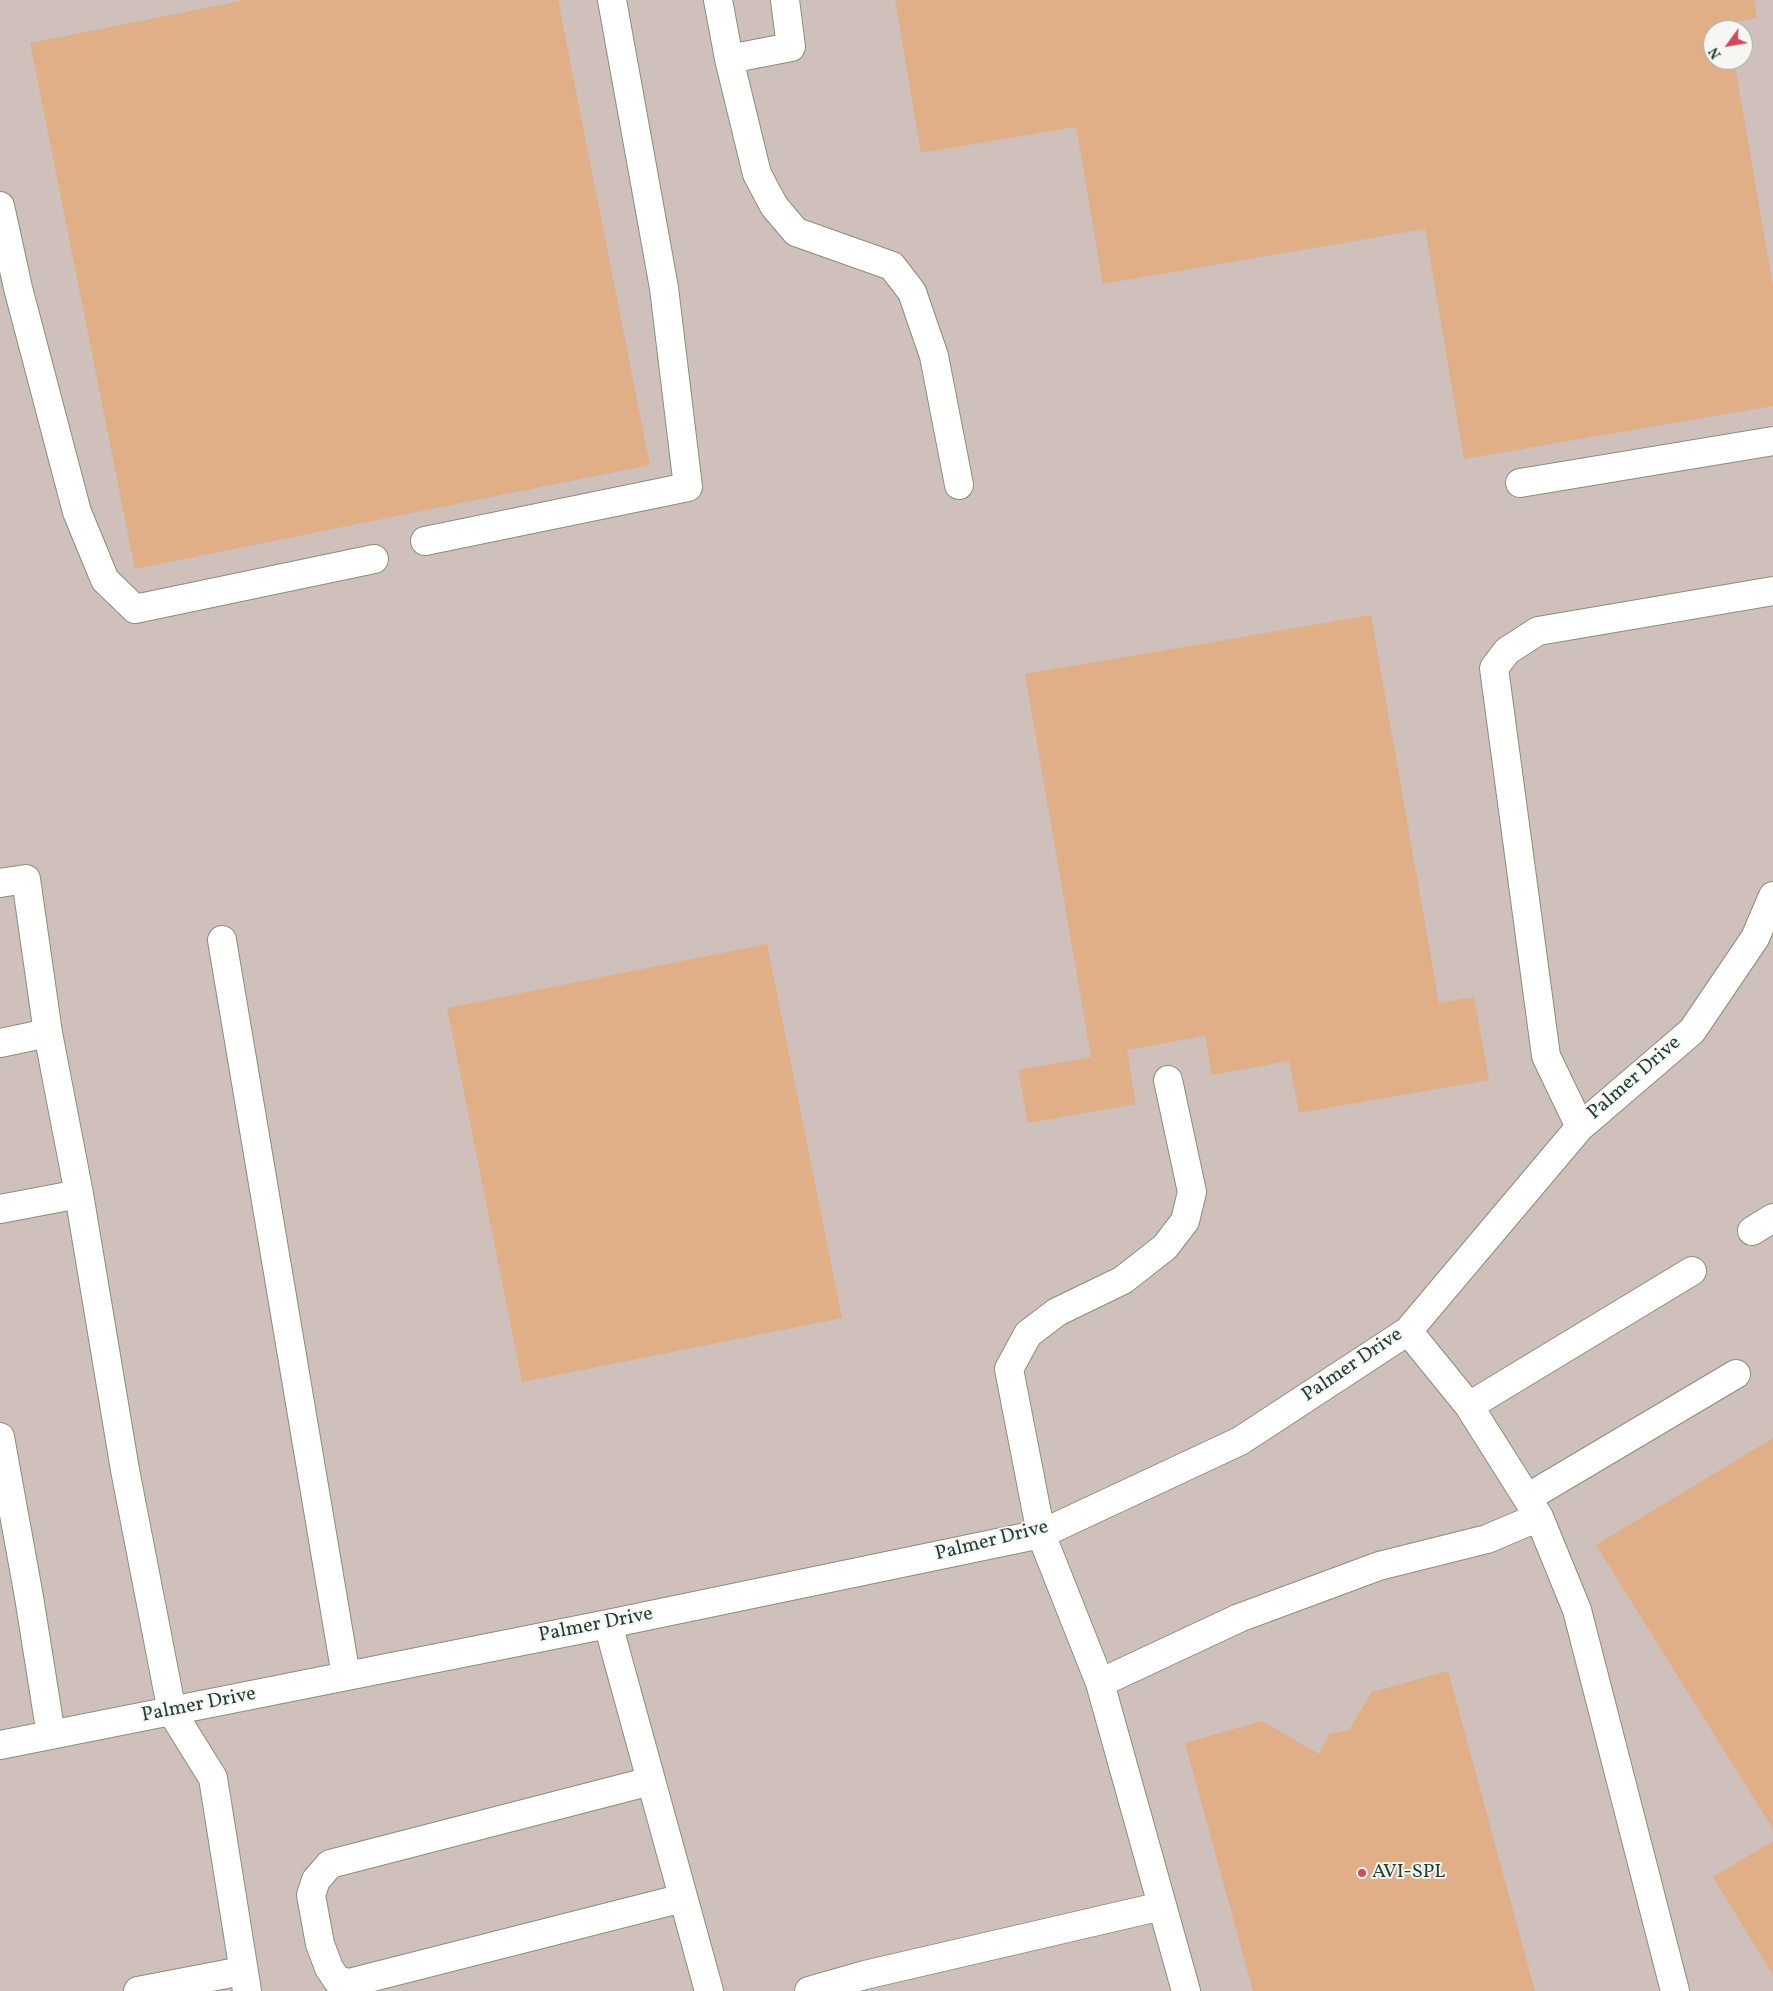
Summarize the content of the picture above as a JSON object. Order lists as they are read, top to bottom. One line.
{"streets":{"street":["Palmer Drive"]},"places":["AVI-SPL"],"north":"bottom left"}
